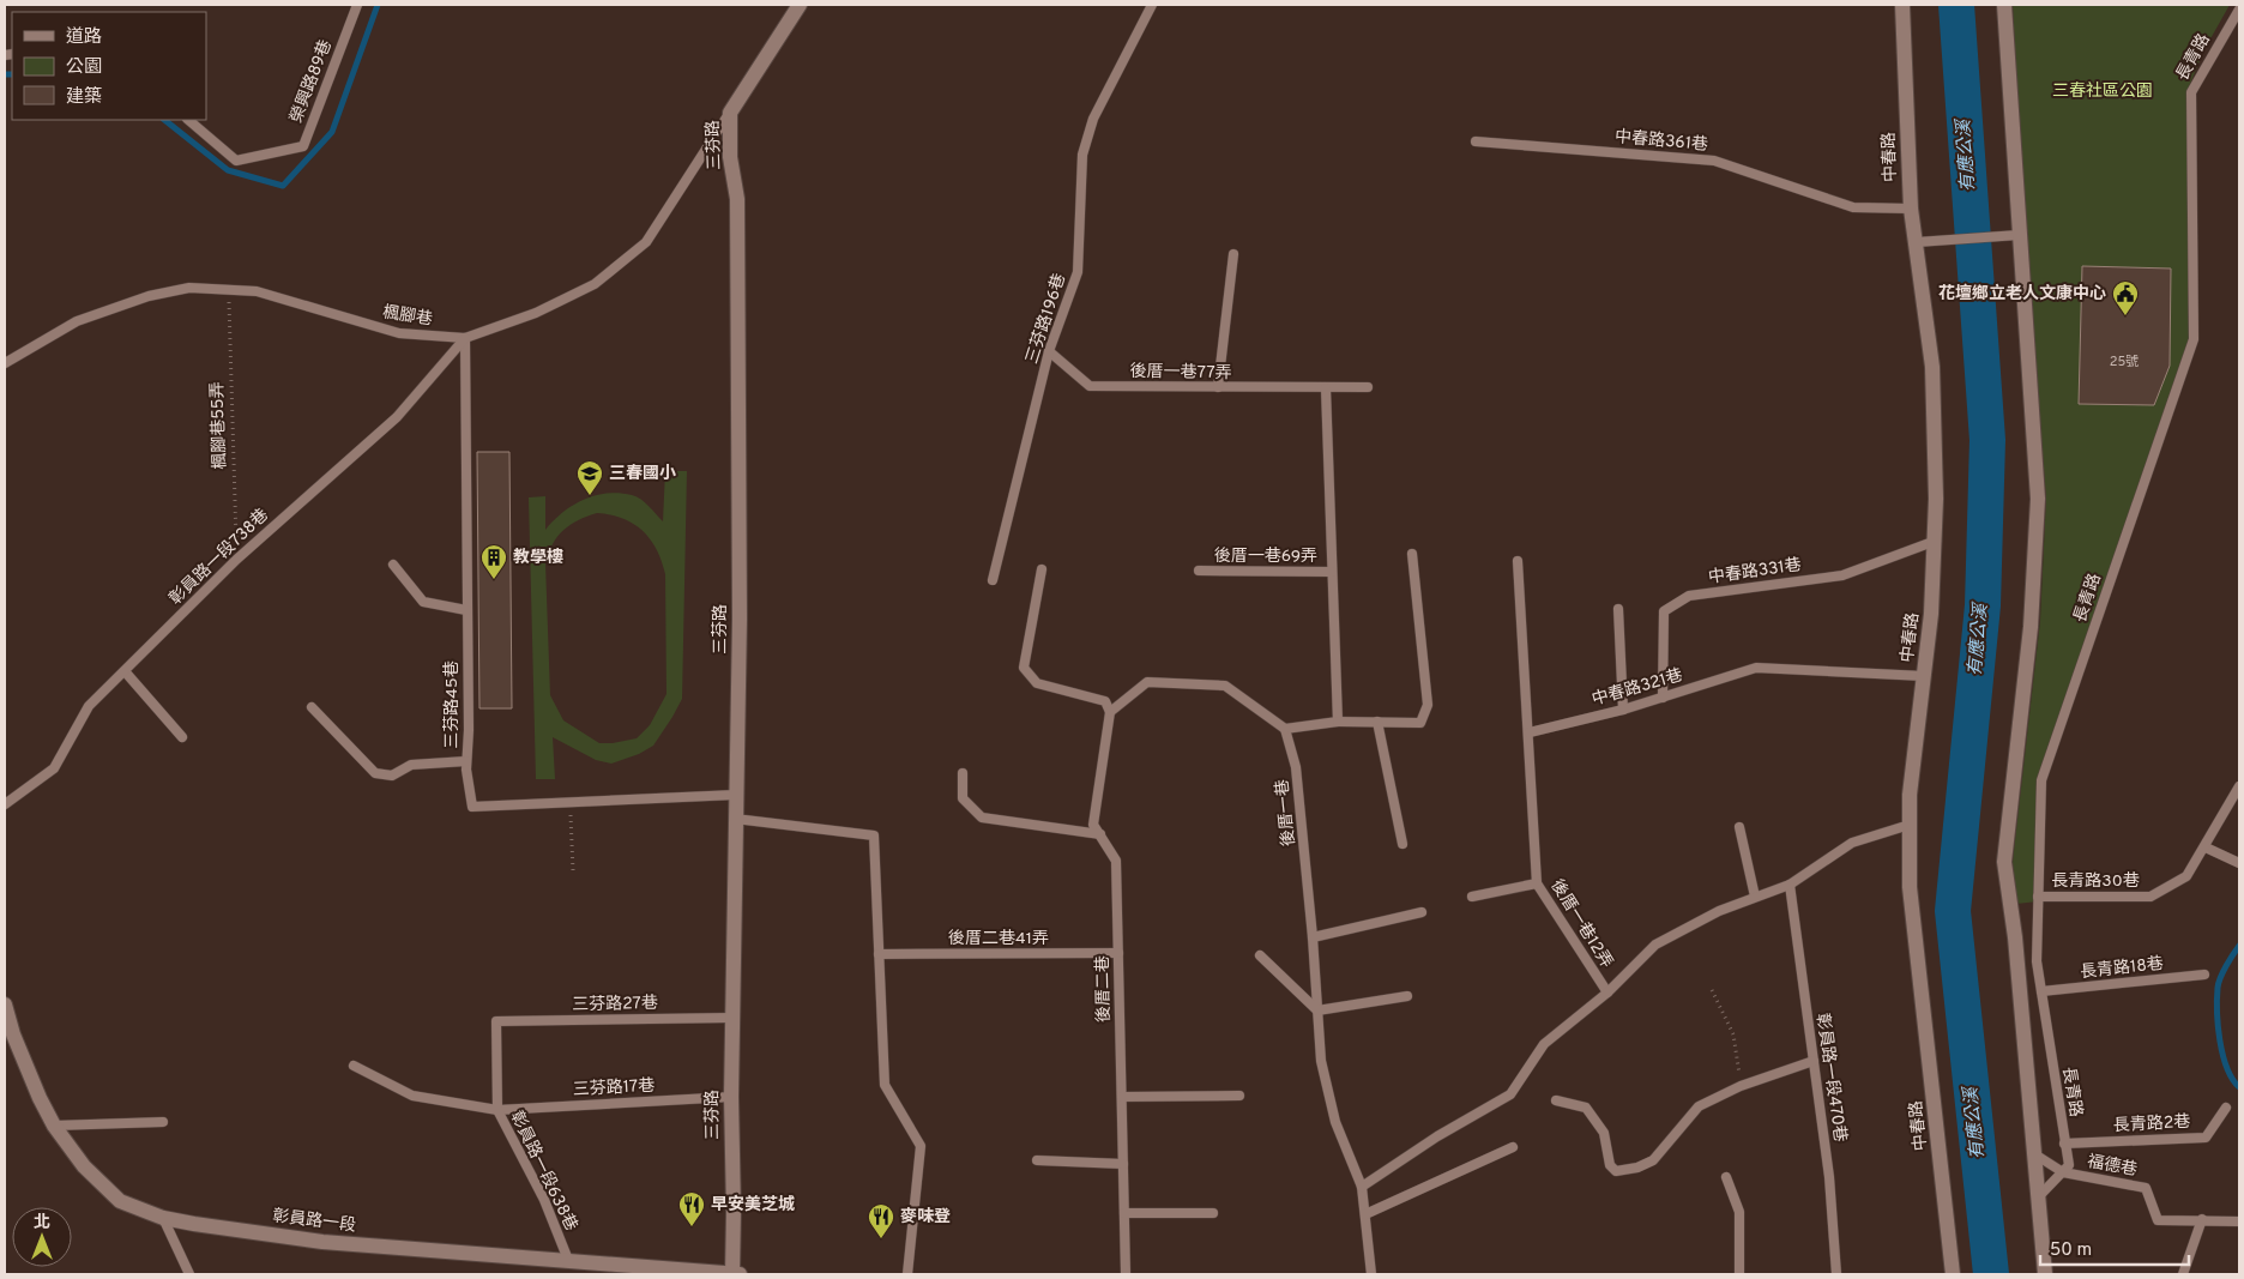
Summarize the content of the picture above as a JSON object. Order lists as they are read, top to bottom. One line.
{"streets":{"street":["三芬路","中春路","彰員路一段"],"lane":["長青路","榮興路89巷","中春路361巷","楓腳巷","三芬路196巷","後厝一巷77弄","後厝一巷69弄","彰員路一段738巷","中春路331巷","中春路321巷","三芬路45巷","後厝一巷","長青路30巷","後厝一巷12弄","後厝二巷41弄","長青路18巷","後厝二巷","三芬路27巷","彰員路一段470巷","三芬路17巷","長青路2巷","福德巷","彰員路一段638巷"],"path":["楓腳巷55弄"]},"crossings":[["長青路","長青路30巷"],["長青路","長青路18巷"],["長青路","長青路2巷"],["長青路","福德巷"],["中春路361巷","中春路"],["三芬路","楓腳巷"],["三芬路","三芬路45巷"],["三芬路","三芬路27巷"],["三芬路","三芬路17巷"],["三芬路","彰員路一段"],["中春路","中春路331巷"],["中春路","中春路321巷"],["楓腳巷","楓腳巷55弄"],["楓腳巷","彰員路一段738巷"],["楓腳巷","三芬路45巷"],["三芬路196巷","後厝一巷77弄"],["楓腳巷55弄","彰員路一段738巷"],["彰員路一段738巷","三芬路45巷"],["中春路331巷","中春路321巷"],["中春路321巷","後厝一巷12弄"],["後厝一巷","後厝一巷12弄"],["後厝二巷41弄","後厝二巷"],["三芬路27巷","彰員路一段638巷"],["三芬路17巷","彰員路一段638巷"],["彰員路一段638巷","彰員路一段"]],"water":["有應公溪"],"parks":["三春社區公園"],"places":{"public building":["花壇鄉立老人文康中心"],"school or university":["三春國小"],"building":["教學樓"],"restaurant":["早安美芝城","麥味登"]},"house_numbers":["25號"],"legend":["道路","公園","建築"],"scale_bar":"50 m","north":"top"}
